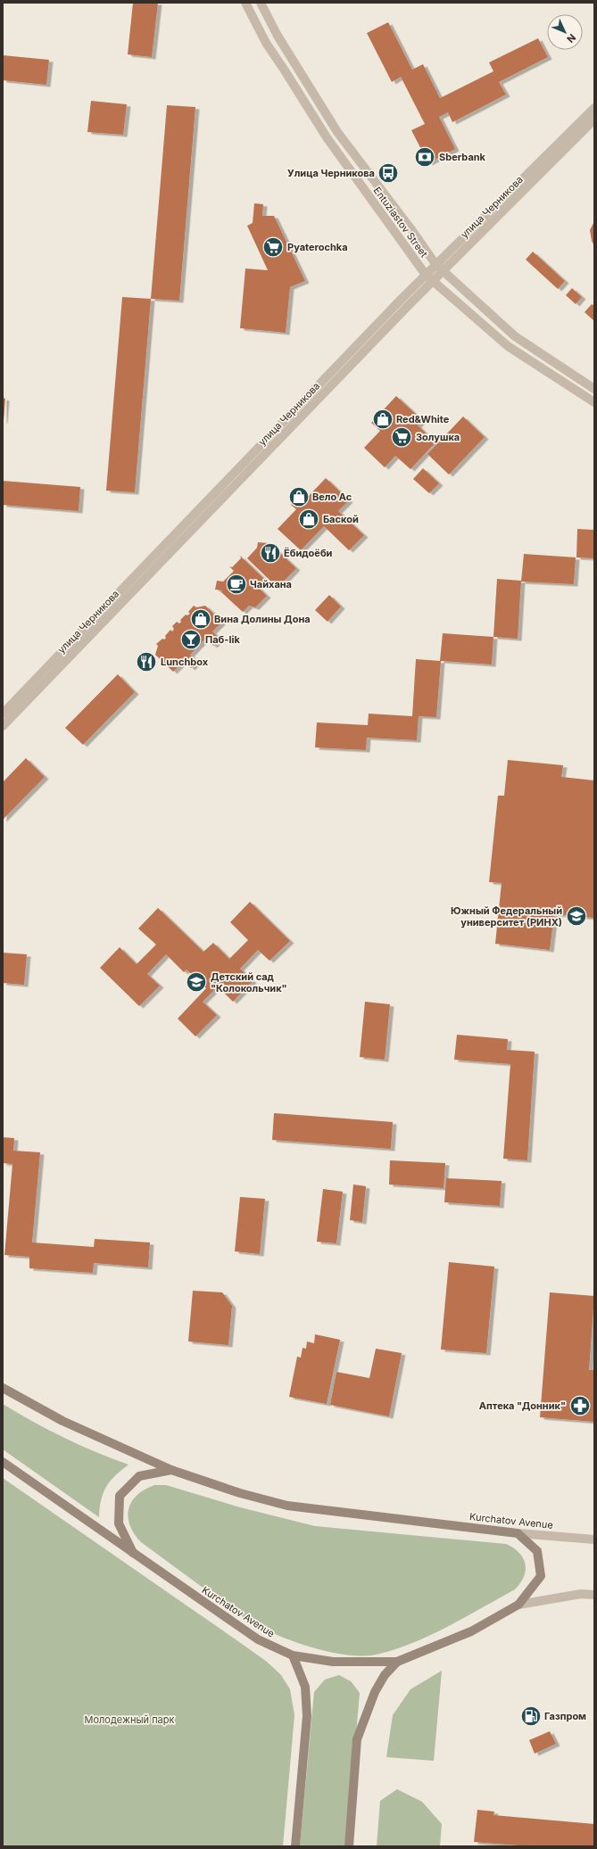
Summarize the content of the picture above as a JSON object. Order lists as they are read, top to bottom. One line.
{"streets":{"main road":["Kurchatov Avenue"],"street":["улица Черникова","Entuziastov Street"]},"crossings":[["улица Черникова","Entuziastov Street"]],"parks":["Молодежный парк"],"places":{"bank":["Sberbank"],"bus stop":["Улица Черникова"],"supermarket":["Pyaterochka","Золушка"],"shop":["Red&White","Вело Ас","Баской","Вина Долины Дона"],"restaurant":["Ёбидоёби","Lunchbox"],"cafe":["Чайхана"],"bar":["Паб-lik"],"school or university":["Южный Федеральный университет (РИНХ)","Детский сад \"Колокольчик\""],"pharmacy":["Аптека \"Донник\""],"fuel station":["Газпром"]},"north":"bottom right"}
